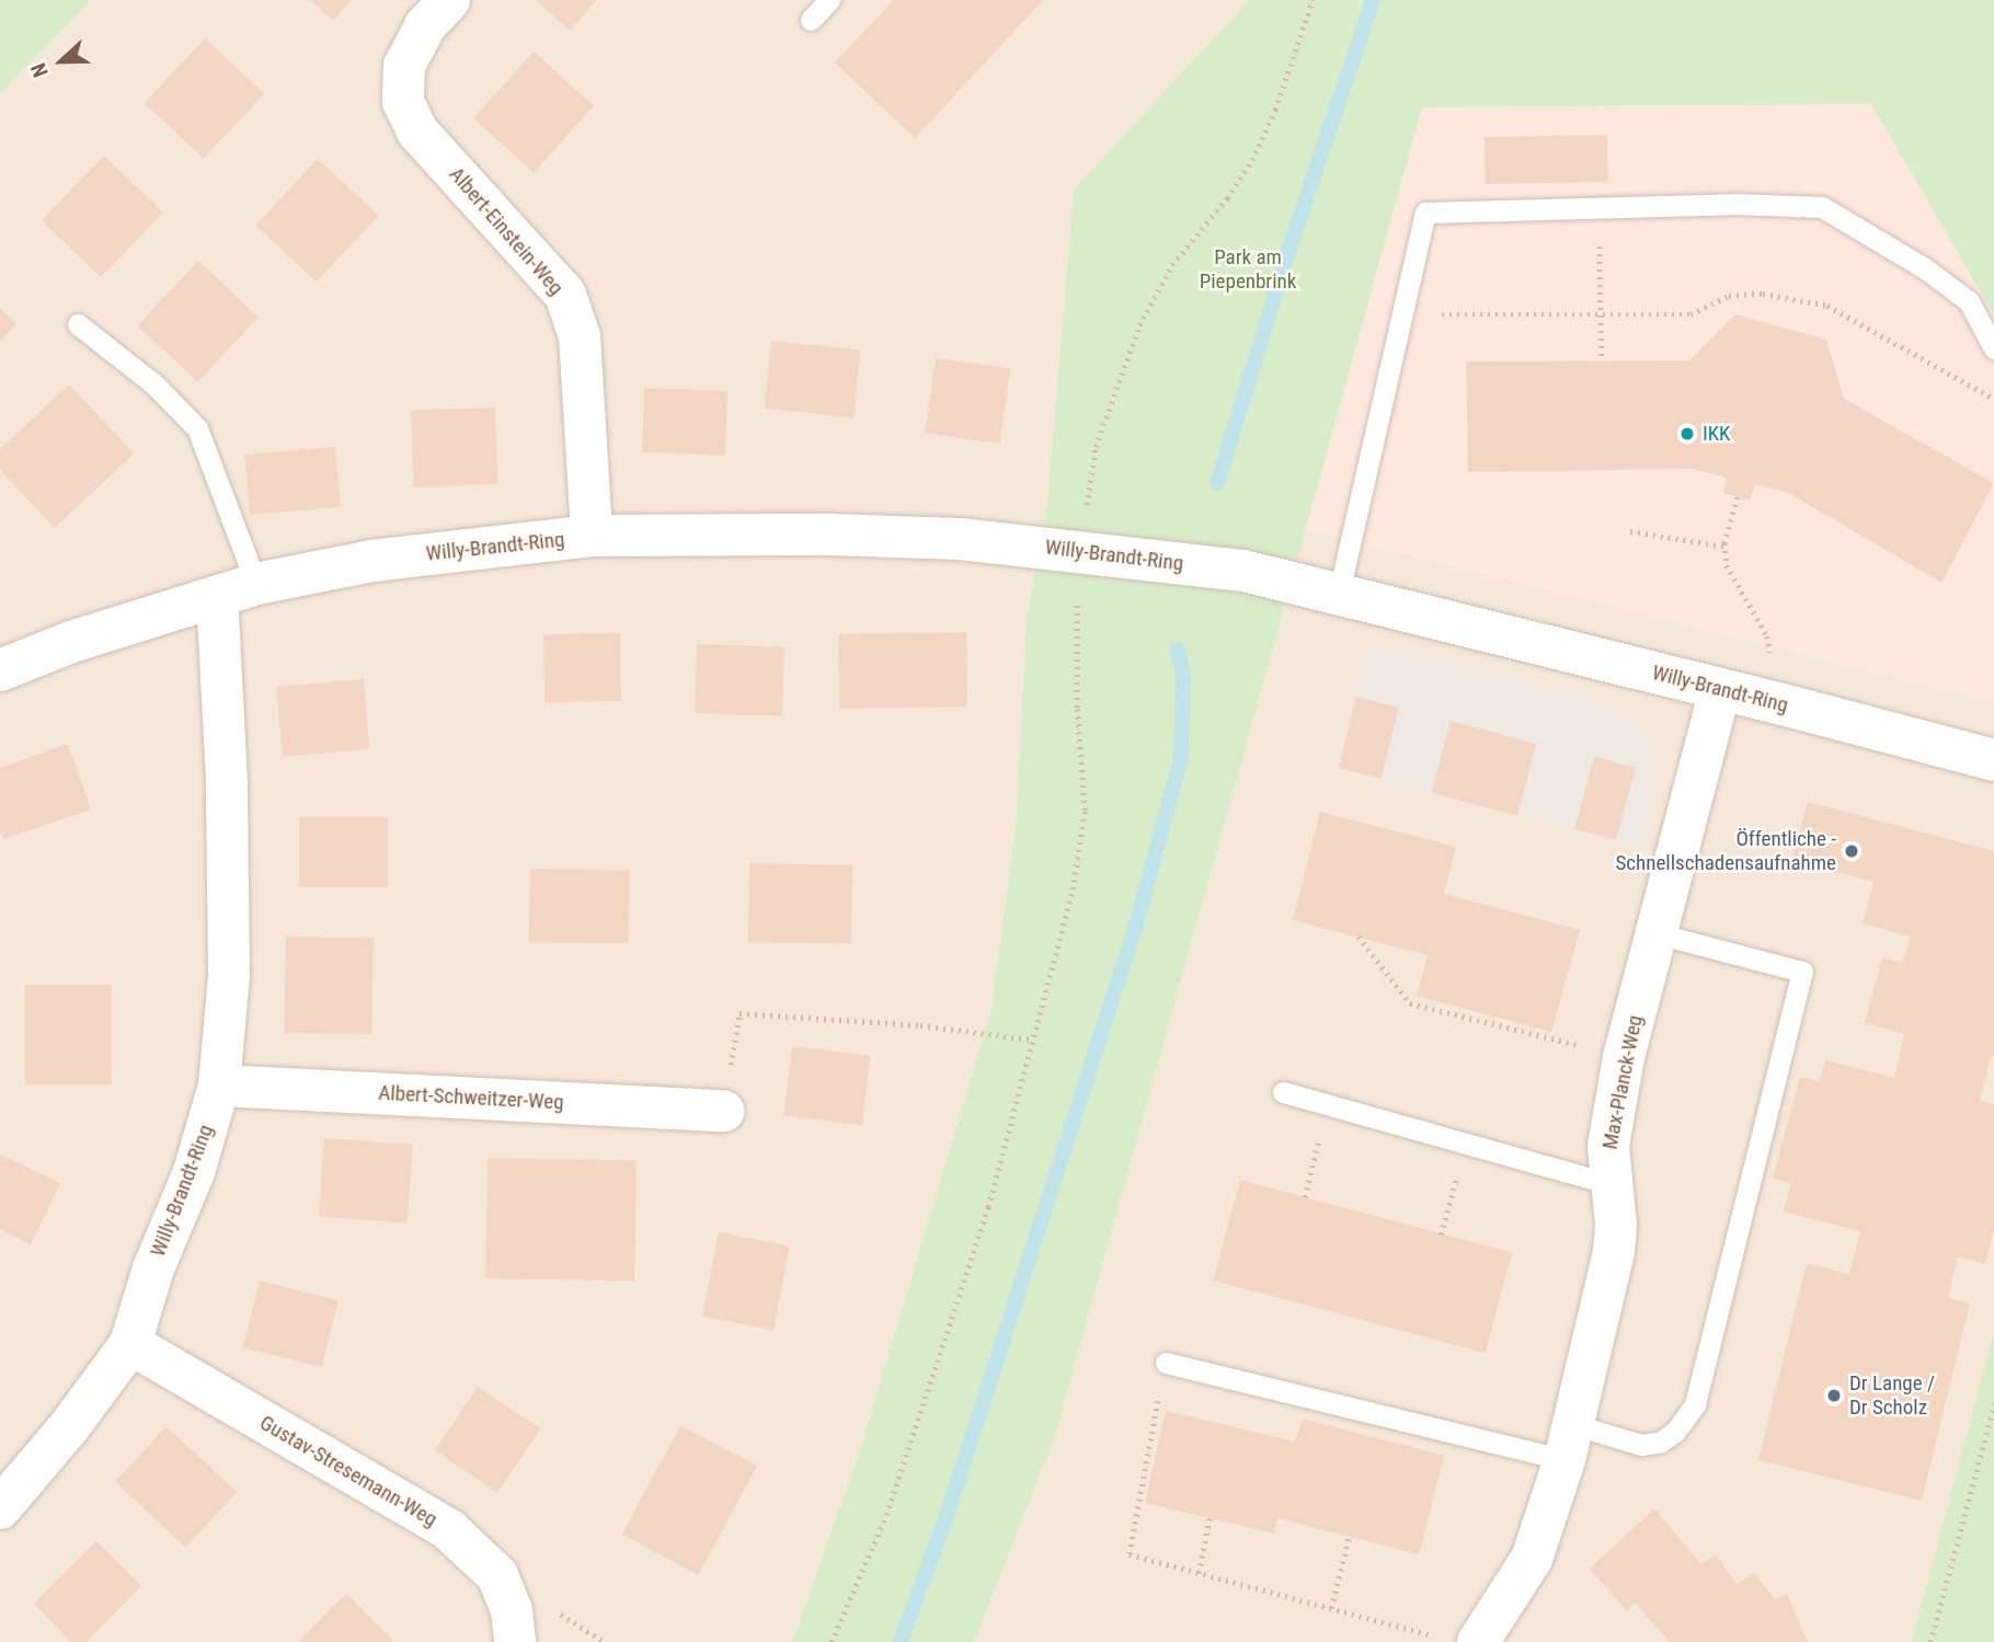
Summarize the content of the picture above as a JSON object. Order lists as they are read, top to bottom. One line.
{"streets":{"street":["Albert-Einstein-Weg","Willy-Brandt-Ring","Max-Planck-Weg","Albert-Schweitzer-Weg","Gustav-Stresemann-Weg"]},"crossings":[["Albert-Einstein-Weg","Willy-Brandt-Ring"],["Willy-Brandt-Ring","Max-Planck-Weg"],["Willy-Brandt-Ring","Albert-Schweitzer-Weg"],["Willy-Brandt-Ring","Gustav-Stresemann-Weg"]],"parks":["Park am Piepenbrink"],"places":["IKK","Öffentliche - Schnellschadensaufnahme","Dr Lange / Dr Scholz"],"north":"left"}
